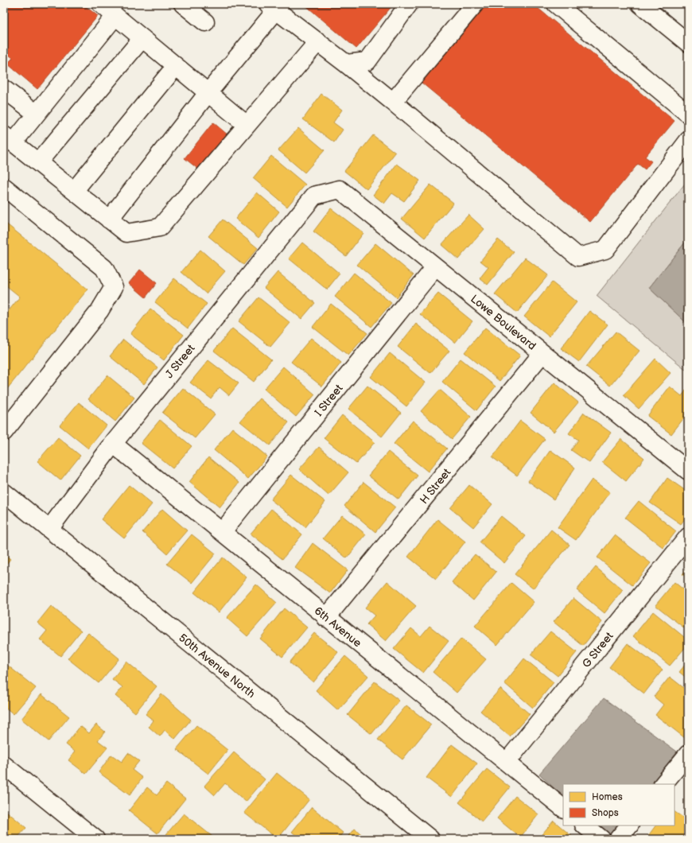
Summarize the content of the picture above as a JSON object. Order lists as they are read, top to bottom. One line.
{"streets":{"street":["Lowe Boulevard","J Street","I Street","H Street","6th Avenue","G Street","50th Avenue North"]},"crossings":[["Lowe Boulevard","J Street"],["Lowe Boulevard","I Street"],["Lowe Boulevard","H Street"],["J Street","6th Avenue"],["J Street","50th Avenue North"],["I Street","6th Avenue"],["H Street","6th Avenue"],["6th Avenue","G Street"]],"legend":["Homes","Shops"]}
